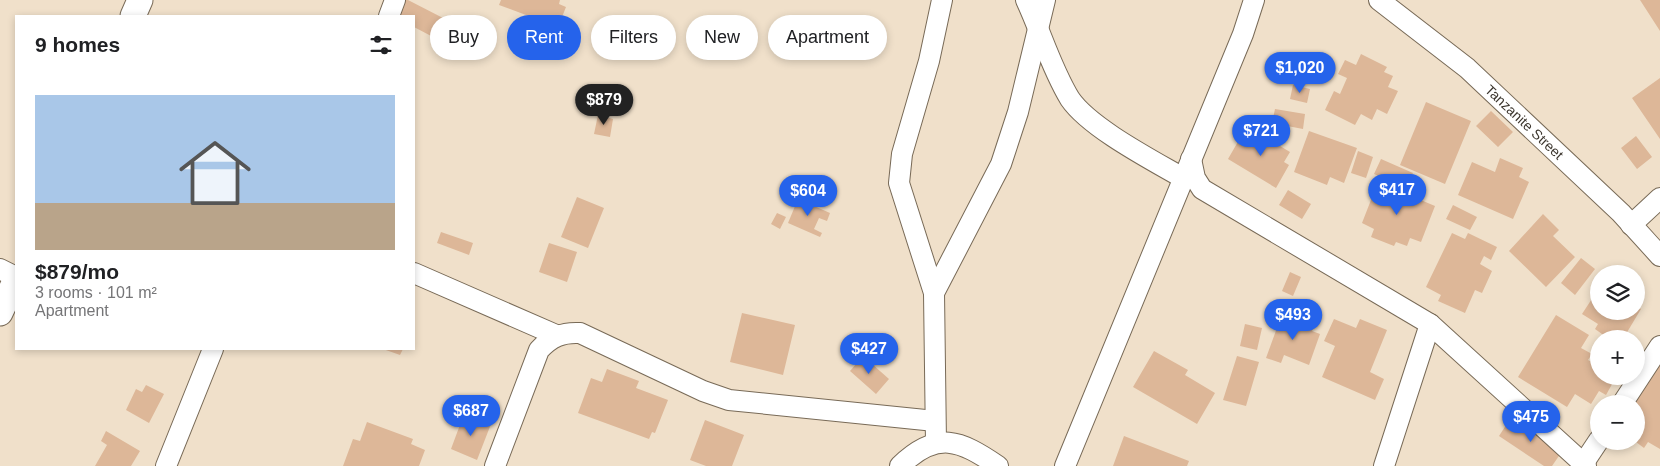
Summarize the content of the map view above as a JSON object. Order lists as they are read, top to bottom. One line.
{"streets":{"street":["Tanzanite Street"]},"page":{"chip":["Buy","Rent","Filters","New","Apartment"],"heading":"9 homes","price":["$1,020","$879","$721","$417","$604","$493","$427","$687","$475"],"list":[{"name":"$879/mo","note":"3 rooms · 101 m² · Apartment"}],"map_buttons":["+","−"]}}
